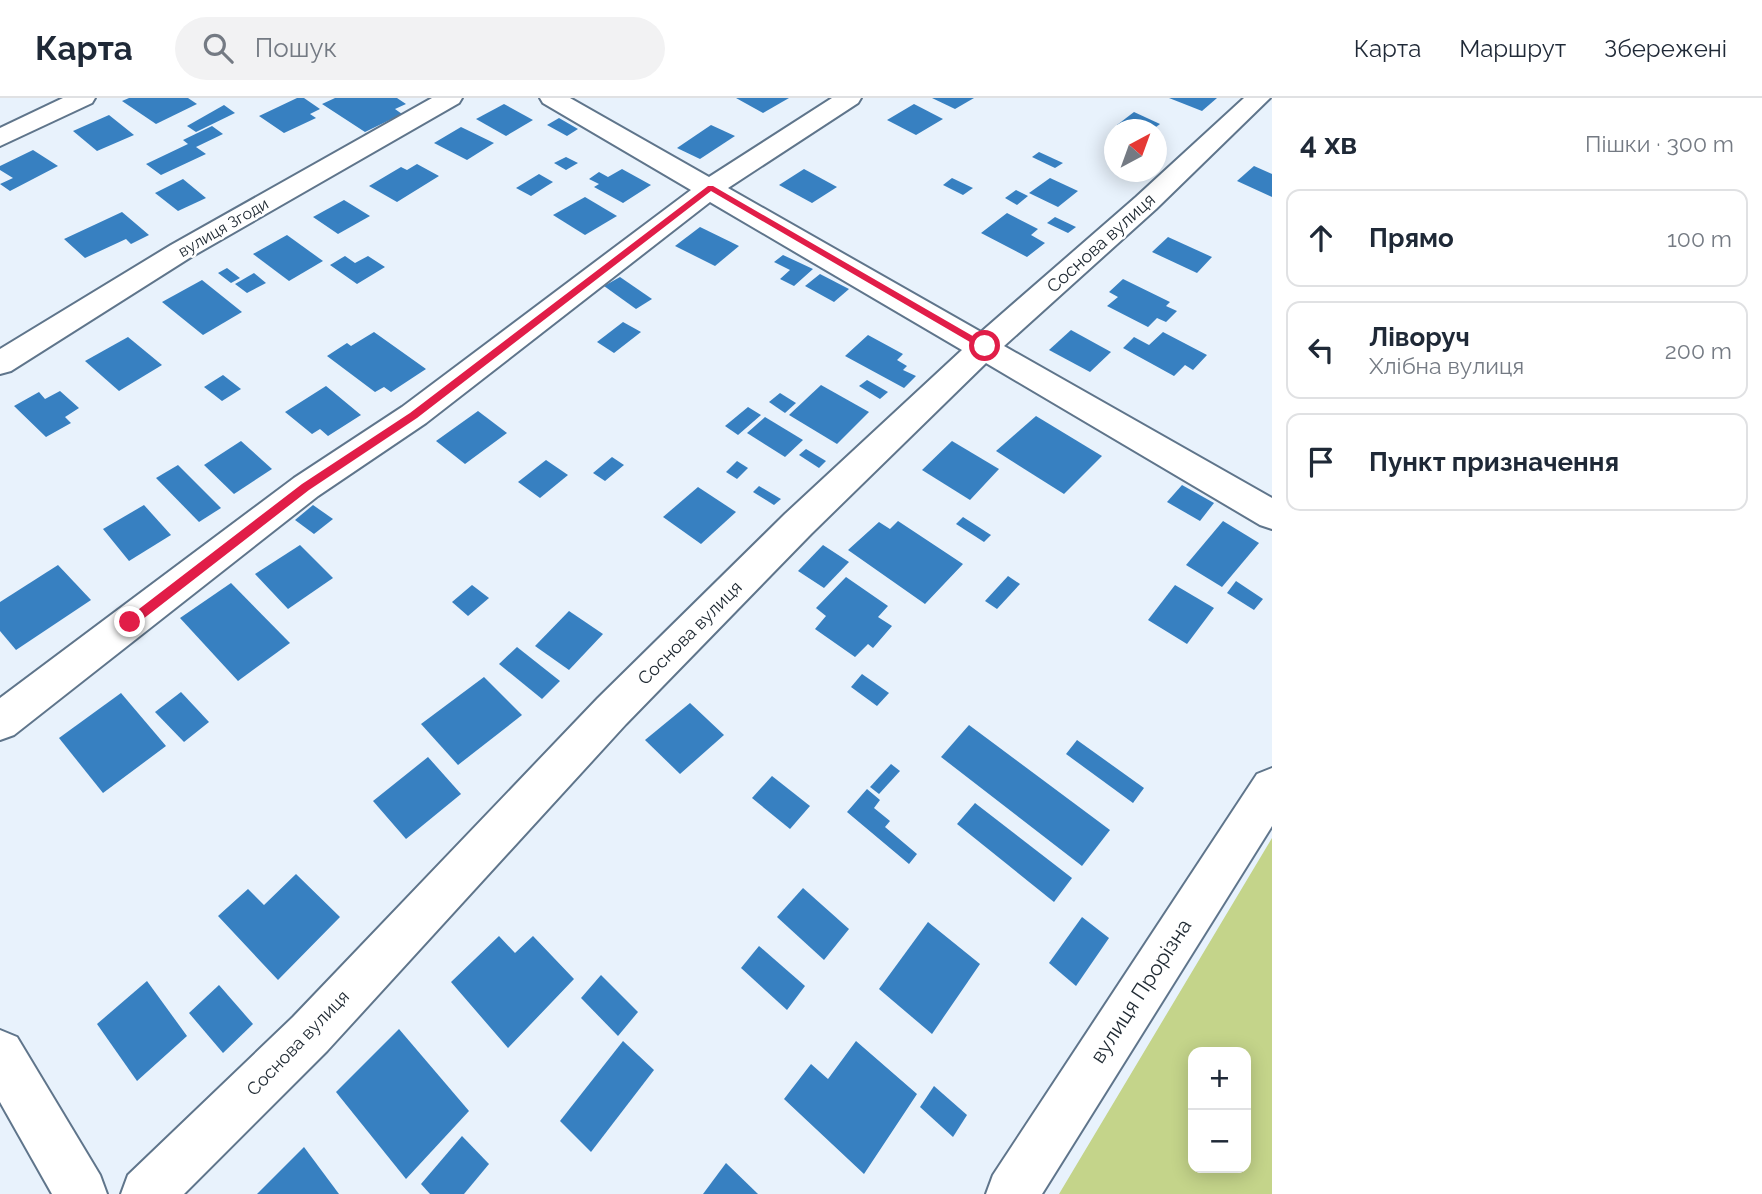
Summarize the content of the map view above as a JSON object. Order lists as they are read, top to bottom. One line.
{"streets":{"street":["вулиця Згоди","Соснова вулиця","вулиця Прорізна"]},"north":"top right","page":{"header":"Карта","search":"Пошук","nav":["Карта","Маршрут","Збережені"],"heading":["4 хв","Пішки · 300 m"],"list":[["Прямо","100 m"],["Ліворуч","Хлібна вулиця","200 m"],"Пункт призначення"],"map_buttons":["+","−"]}}
